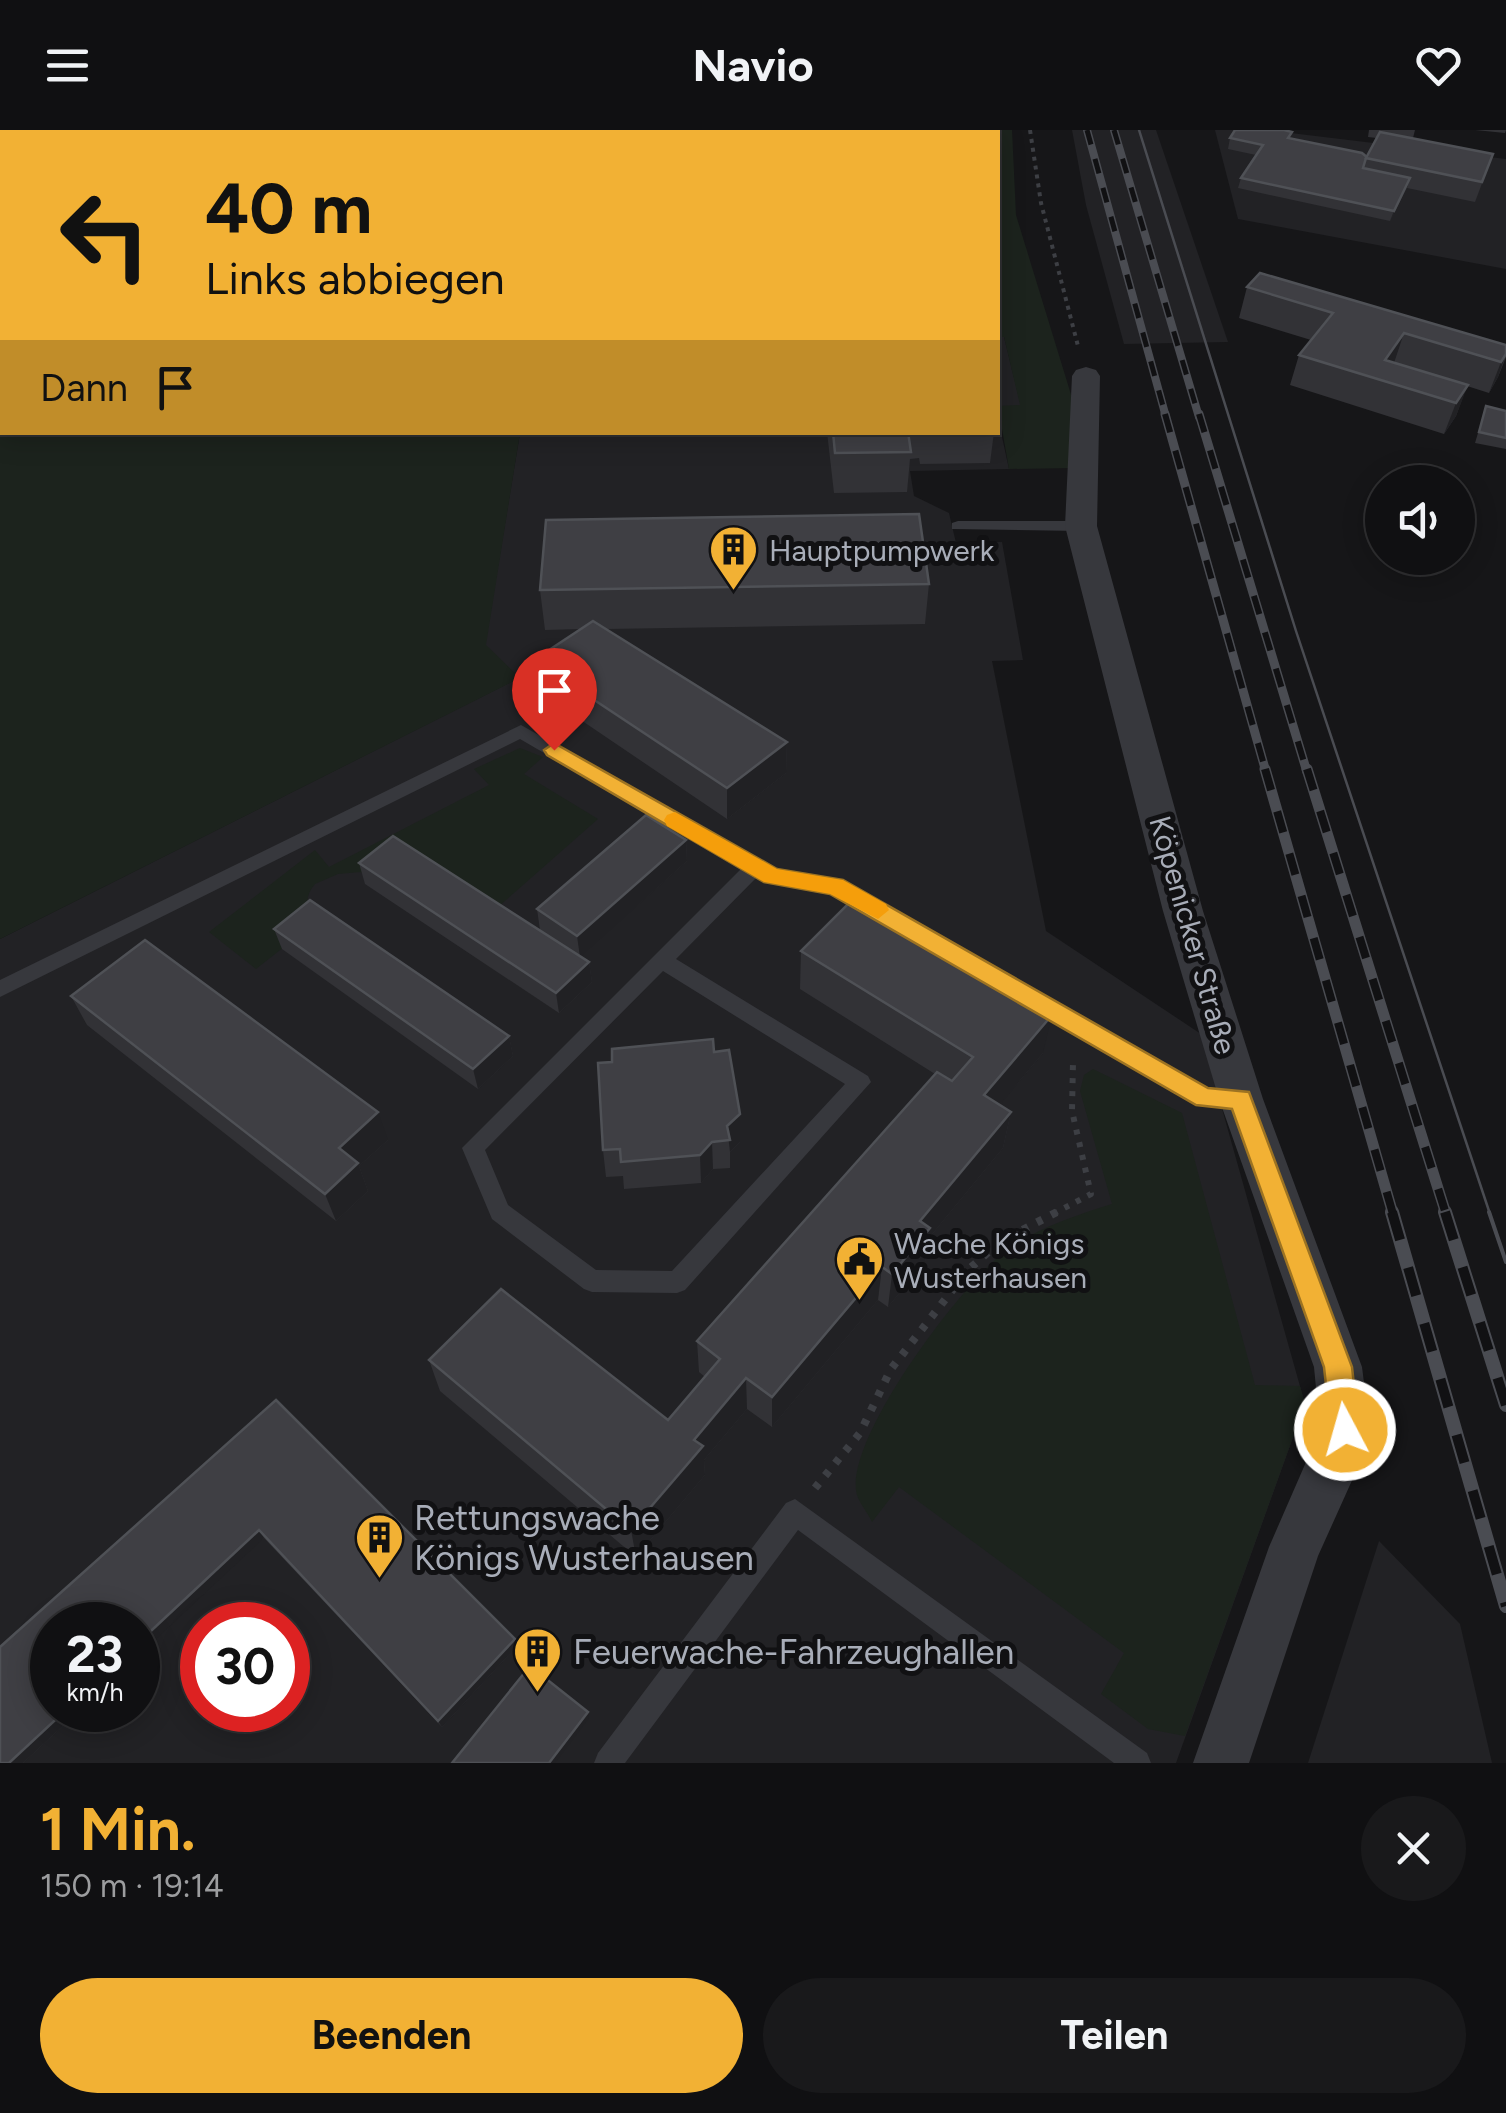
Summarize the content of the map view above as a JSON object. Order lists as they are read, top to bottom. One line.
{"streets":{"street":["Köpenicker Straße"]},"places":{"building":["Hauptpumpwerk","Rettungswache Königs Wusterhausen","Feuerwache-Fahrzeughallen"],"public building":["Wache Königs Wusterhausen"]},"page":{"header":"Navio","turn":["40 m","Links abbiegen"],"then":"Dann","speed":"23 km/h","limit":"30","heading":["1 Min.","150 m · 19:14"],"buttons":["Beenden","Teilen"]}}
